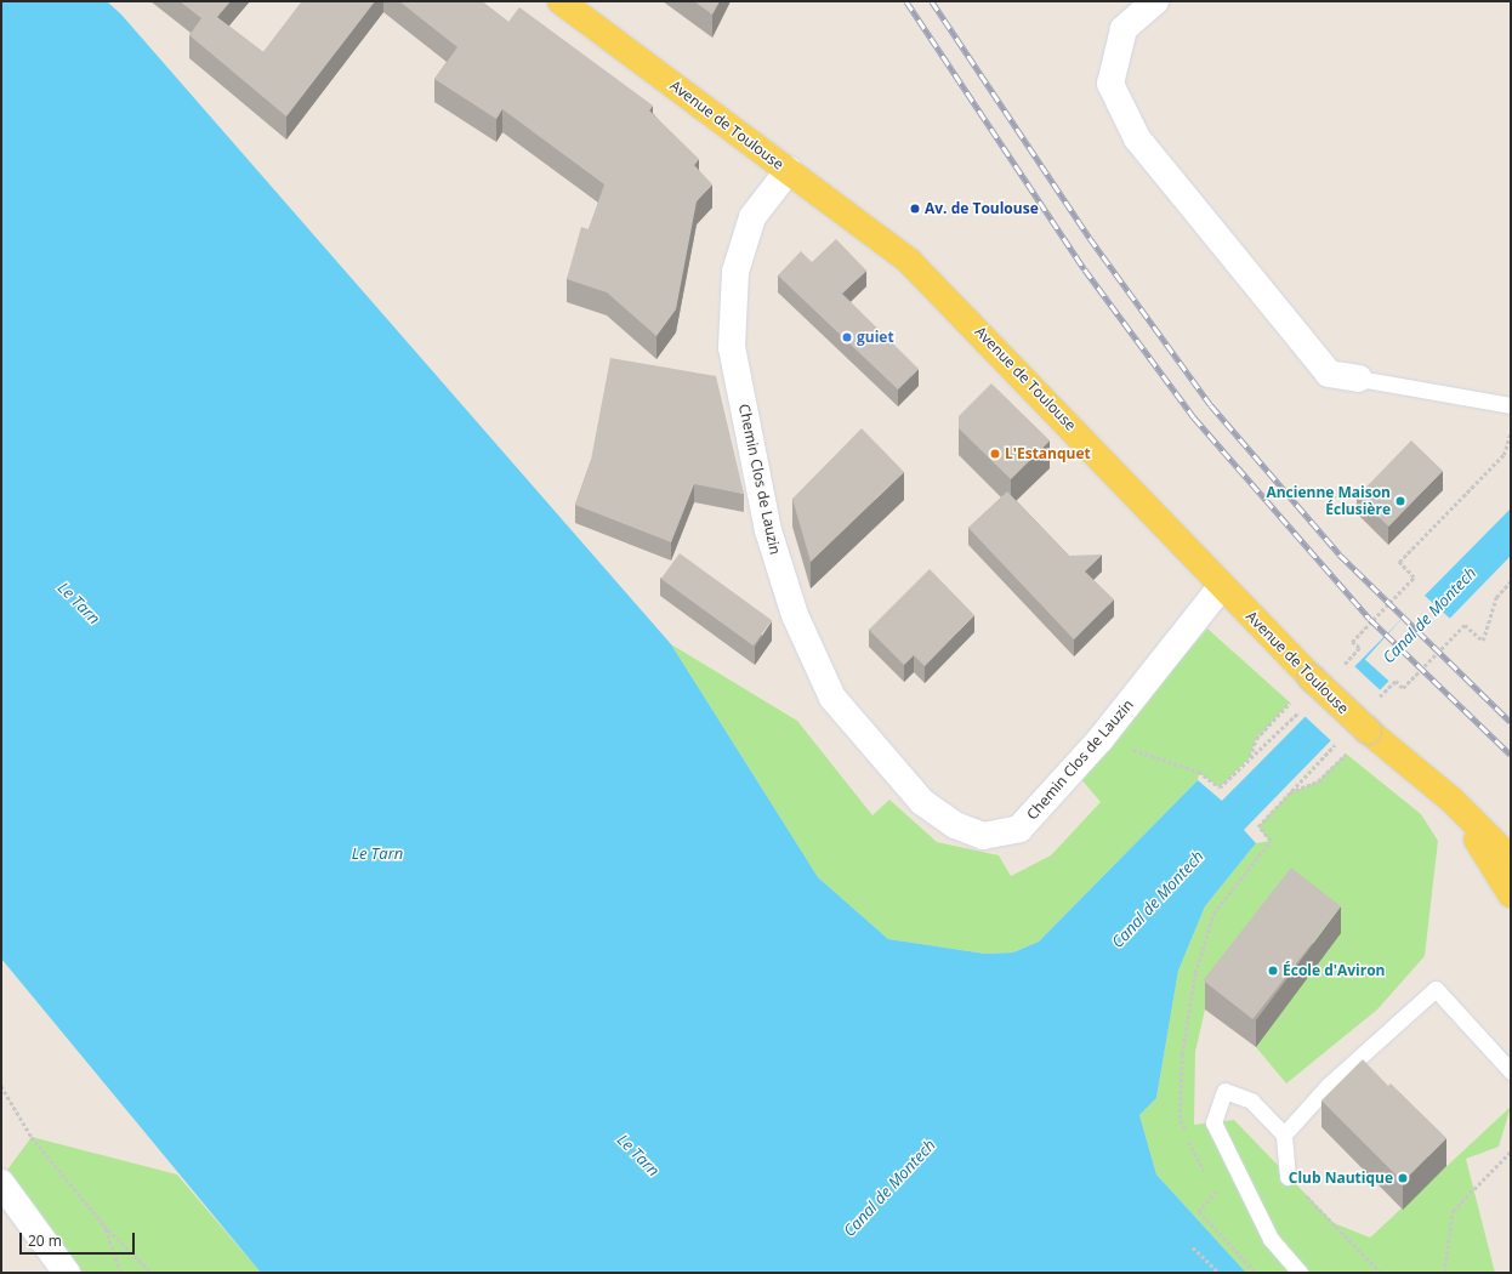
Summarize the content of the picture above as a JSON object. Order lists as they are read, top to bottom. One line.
{"streets":{"main road":["Avenue de Toulouse"],"street":["Chemin Clos de Lauzin"]},"crossings":[["Avenue de Toulouse","Chemin Clos de Lauzin"]],"water":["Le Tarn","Canal de Montech"],"places":["Av. de Toulouse","guiet","L'Estanquet","Ancienne Maison Éclusière","École d'Aviron","Club Nautique"],"scale_bar":"20 m"}
